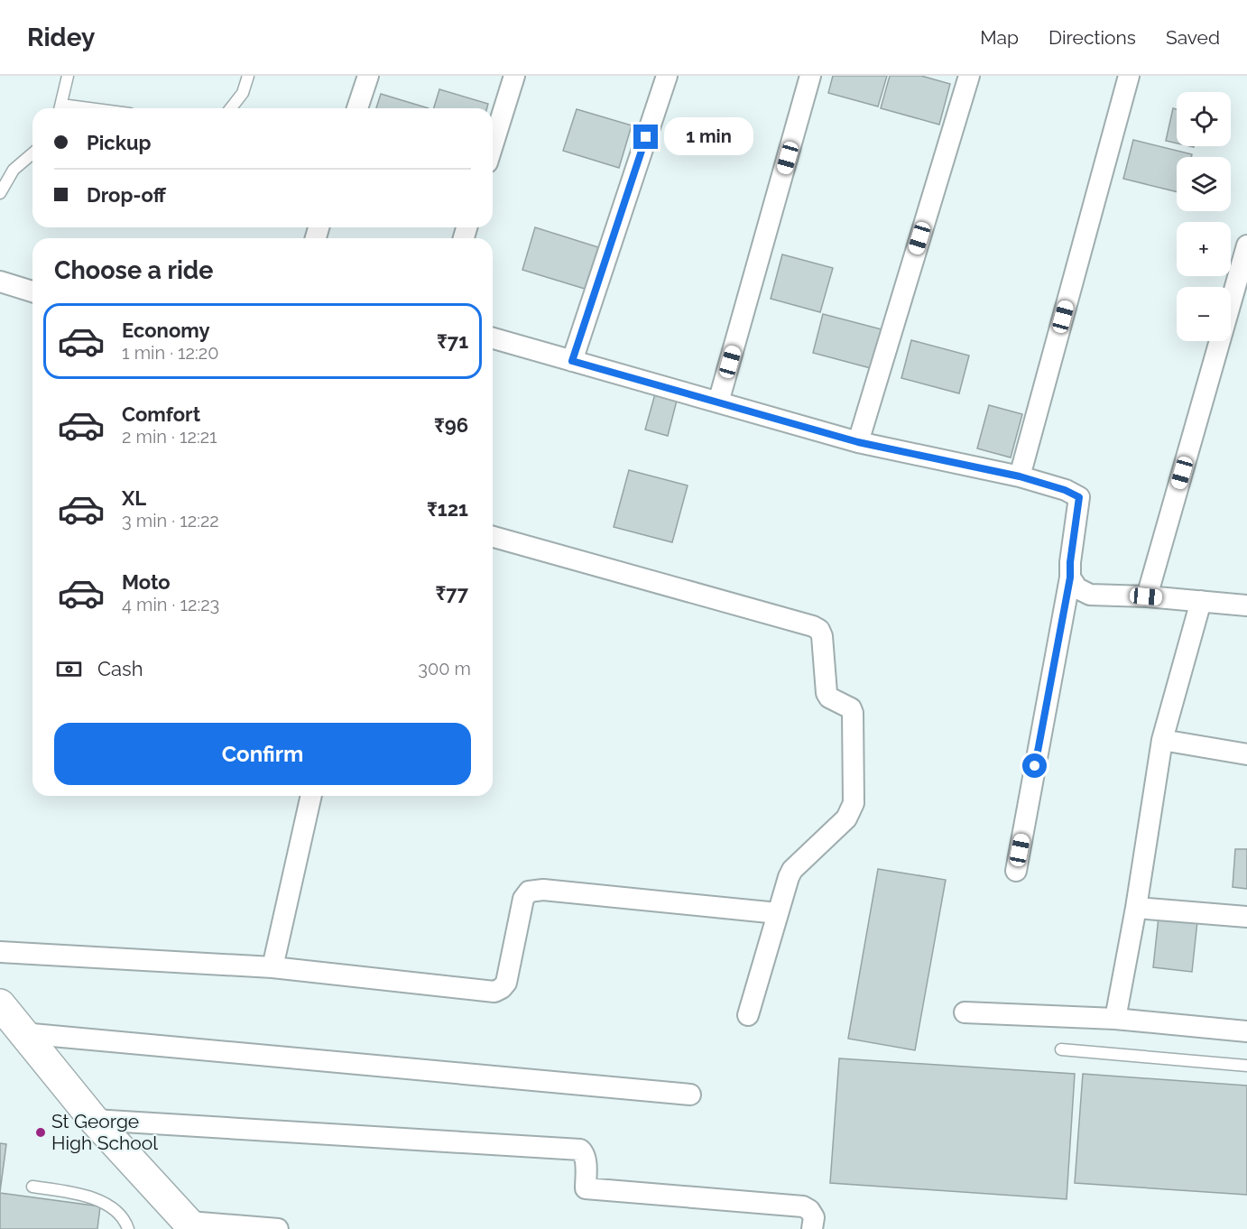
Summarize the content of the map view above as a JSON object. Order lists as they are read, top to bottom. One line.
{"places":["St George High School"],"page":{"header":"Ridey","nav":["Map","Directions","Saved"],"map_buttons":["+","−"],"banner":["Pickup","Drop-off"],"bubble":"1 min","heading":"Choose a ride","list":[{"name":"Economy","note":"1 min · 12:20","value":"₹71"},{"name":"Comfort","note":"2 min · 12:21","value":"₹96"},{"name":"XL","note":"3 min · 12:22","value":"₹121"},{"name":"Moto","note":"4 min · 12:23","value":"₹77"}],"pay":["Cash","300 m"],"buttons":"Confirm"}}
